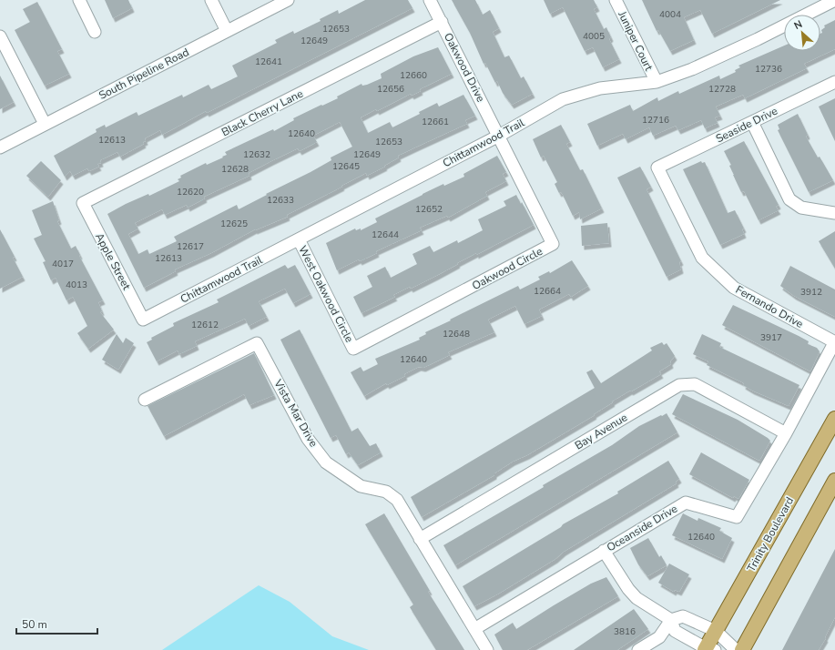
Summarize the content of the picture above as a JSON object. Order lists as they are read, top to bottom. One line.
{"streets":{"main road":["Trinity Boulevard"],"street":["Juniper Court","Oakwood Drive","South Pipeline Road","Black Cherry Lane","Seaside Drive","Chittamwood Trail","Apple Street","Oakwood Circle","West Oakwood Circle","Fernando Drive","Vista Mar Drive","Bay Avenue","Oceanside Drive"]},"crossings":[["Juniper Court","Chittamwood Trail"],["Oakwood Drive","Black Cherry Lane"],["Oakwood Drive","Chittamwood Trail"],["Oakwood Drive","Oakwood Circle"],["Black Cherry Lane","Apple Street"],["Seaside Drive","Fernando Drive"],["Chittamwood Trail","Apple Street"],["Chittamwood Trail","Oakwood Circle"],["Chittamwood Trail","West Oakwood Circle"],["Oakwood Circle","West Oakwood Circle"],["Fernando Drive","Oceanside Drive"],["Vista Mar Drive","Bay Avenue"],["Vista Mar Drive","Oceanside Drive"],["Bay Avenue","Oceanside Drive"]],"house_numbers":["4004","12653","4005","12649","12641","12736","12660","12656","12728","12716","12661","12640","12613","12653","12632","12649","12645","12628","12620","12633","12652","12625","12644","12617","12613","4017","4013","12664","3912","12612","12648","3917","12640","12640","3816"],"scale_bar":"50 m","north":"top left"}
